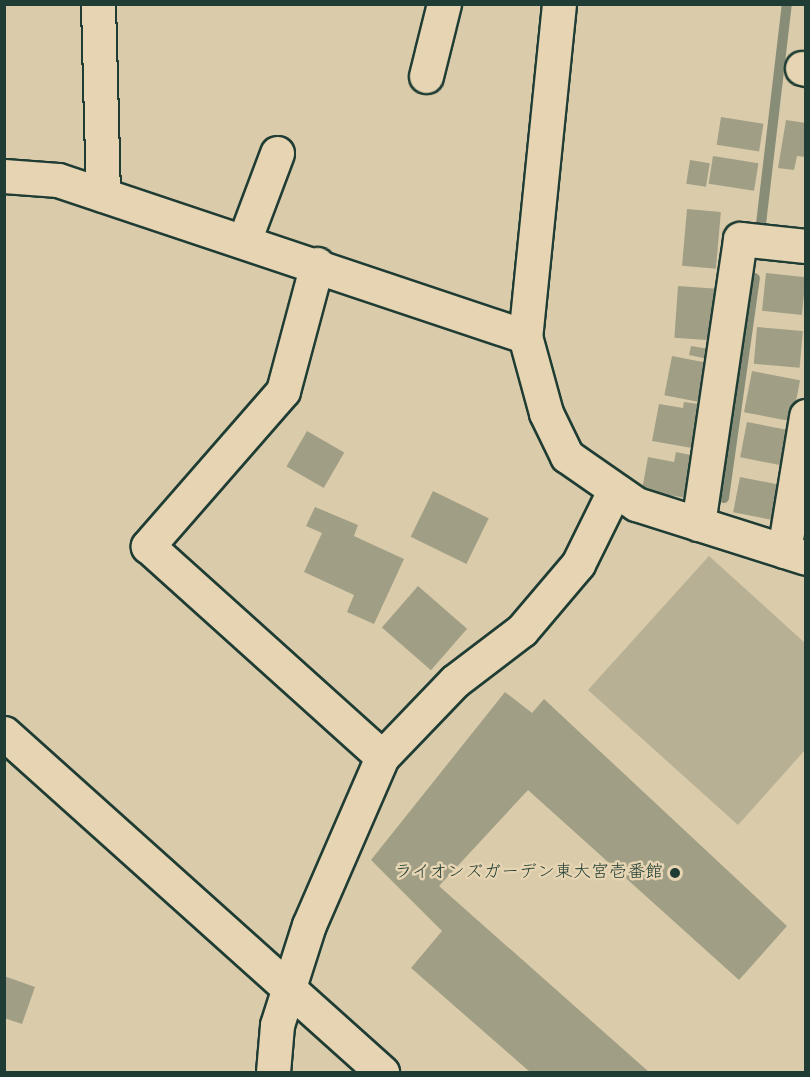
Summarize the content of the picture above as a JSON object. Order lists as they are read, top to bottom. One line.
{"places":["ライオンズガーデン東大宮壱番館"]}
